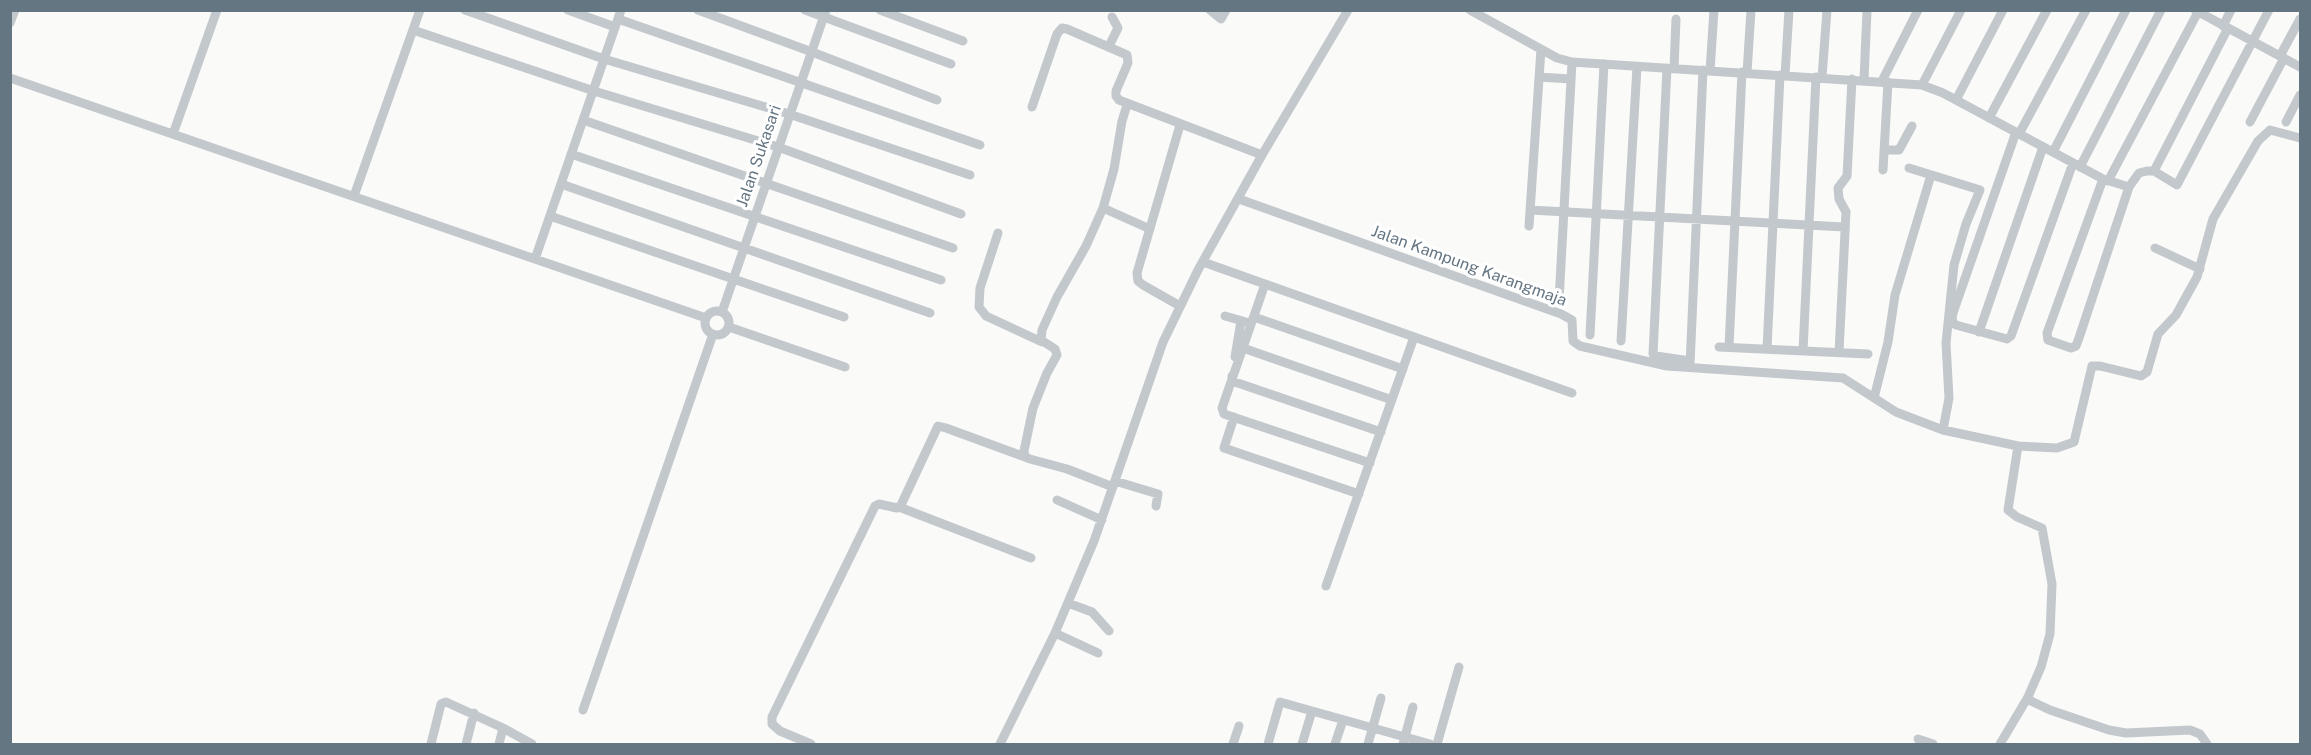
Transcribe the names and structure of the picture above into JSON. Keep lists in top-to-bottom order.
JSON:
{
  "streets": {
    "street": ["Jalan Sukasari", "Jalan Kampung Karangmaja"]
  }
}
